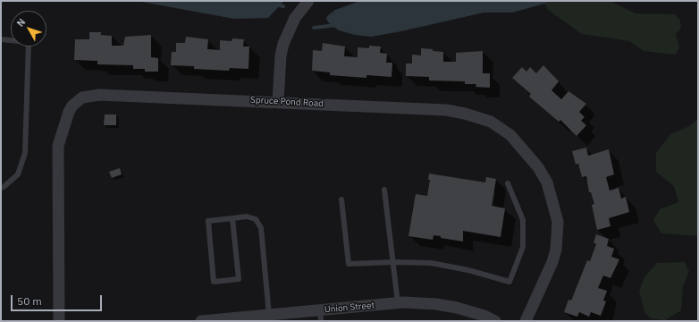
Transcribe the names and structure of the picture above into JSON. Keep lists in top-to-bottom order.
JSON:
{
  "streets": {
    "street": ["Spruce Pond Road", "Union Street"]
  },
  "scale_bar": "50 m",
  "north": "top left"
}
